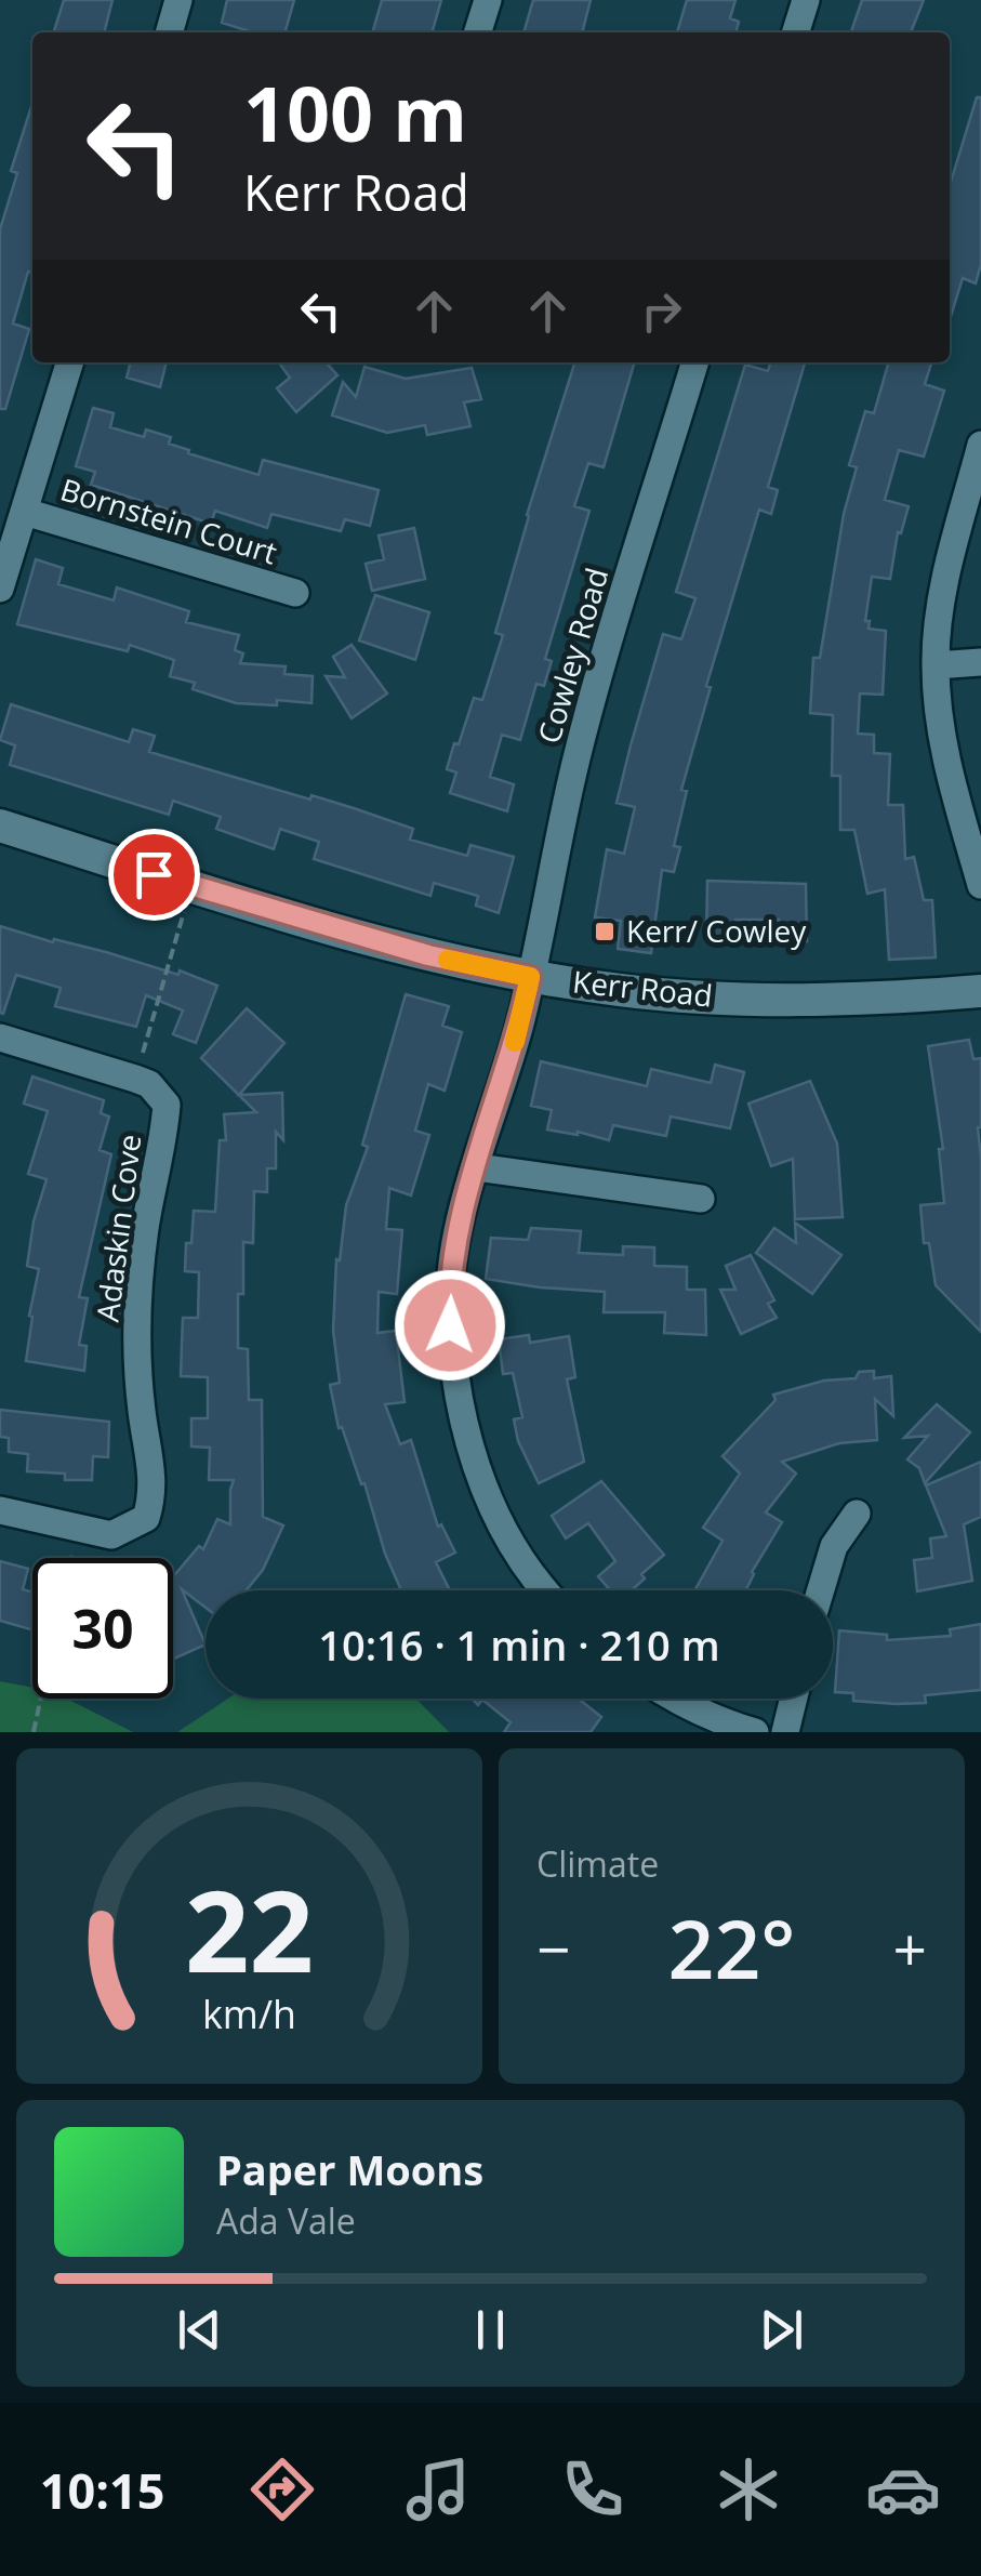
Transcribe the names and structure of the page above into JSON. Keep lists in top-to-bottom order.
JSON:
{
  "streets": {
    "street": [
      "Bornstein Court",
      "Cowley Road",
      "Kerr Road",
      "Adaskin Cove"
    ]
  },
  "crossings": [
    ["Cowley Road", "Kerr Road"]
  ],
  "places": {
    "transit": ["Kerr/ Cowley"]
  },
  "page": {
    "turn": ["100 m", "Kerr Road"],
    "limit": "30",
    "trip": "10:16 · 1 min · 210 m",
    "tile": "Climate",
    "heat": ["−", "22°", "+"],
    "song": ["Paper Moons", "Ada Vale"],
    "tabs": "10:15",
    "gauge": ["22", "km/h"]
  }
}
